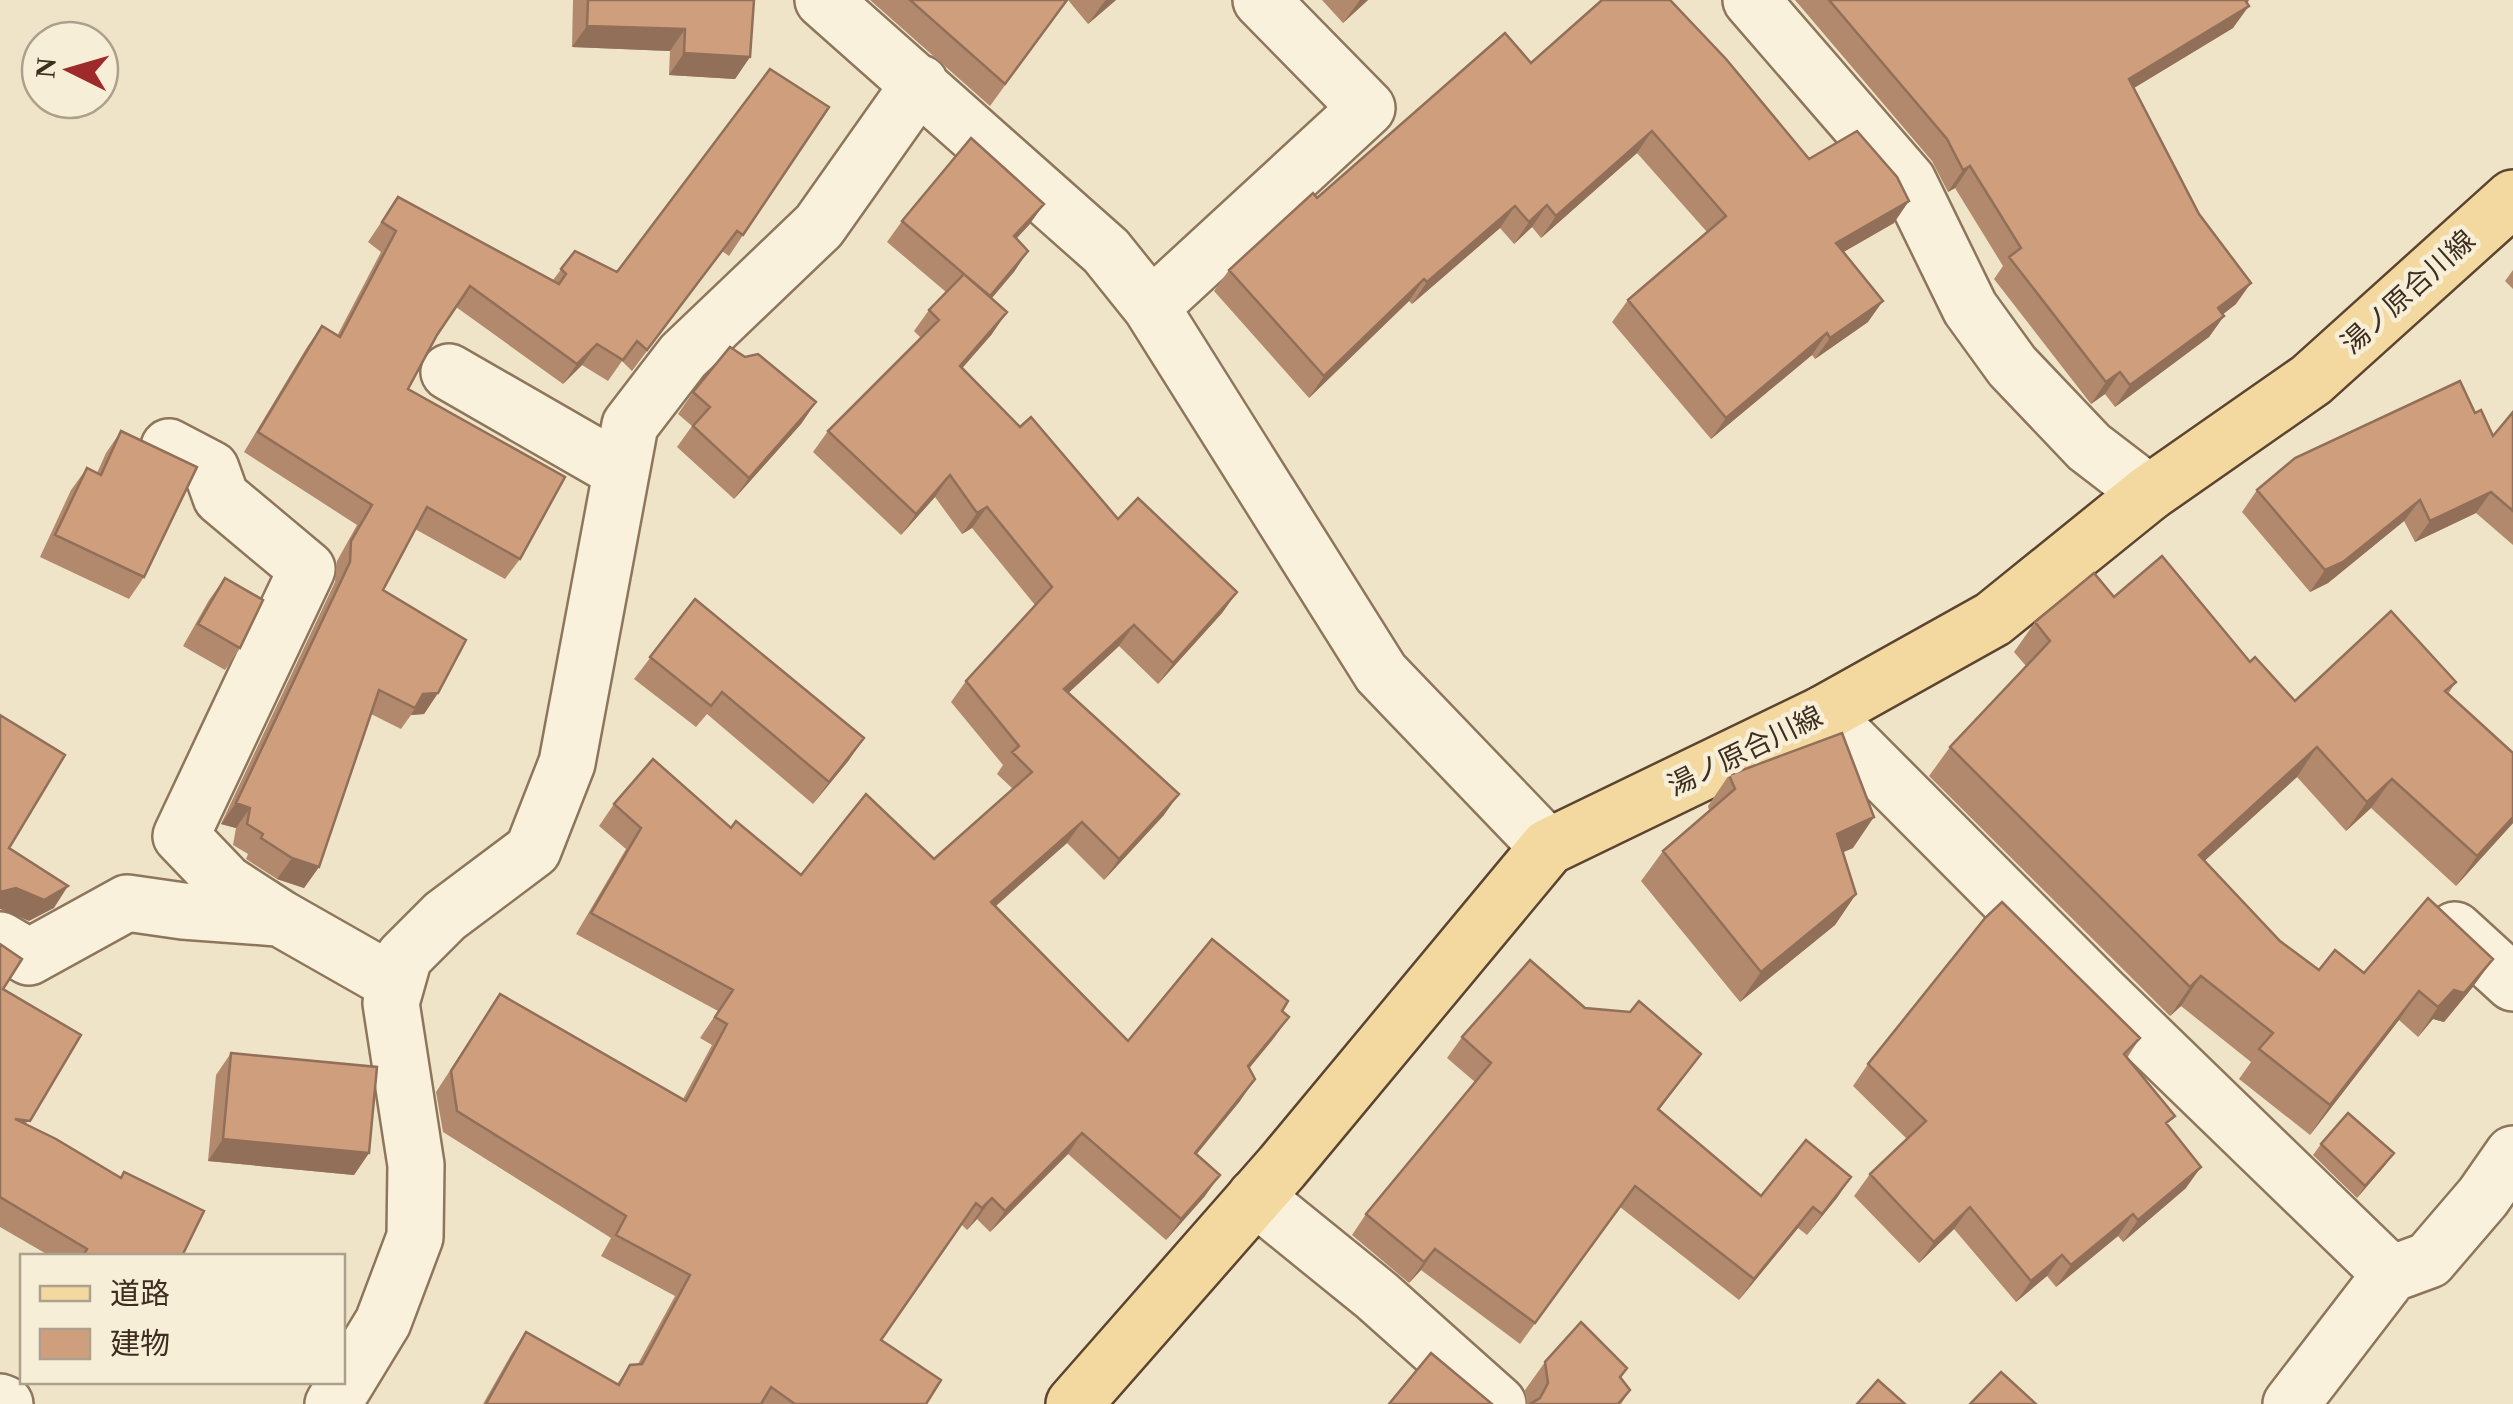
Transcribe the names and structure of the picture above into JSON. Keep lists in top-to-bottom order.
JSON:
{
  "streets": {
    "main road": ["湯ノ原合川線"]
  },
  "legend": ["道路", "建物"],
  "north": "left"
}
